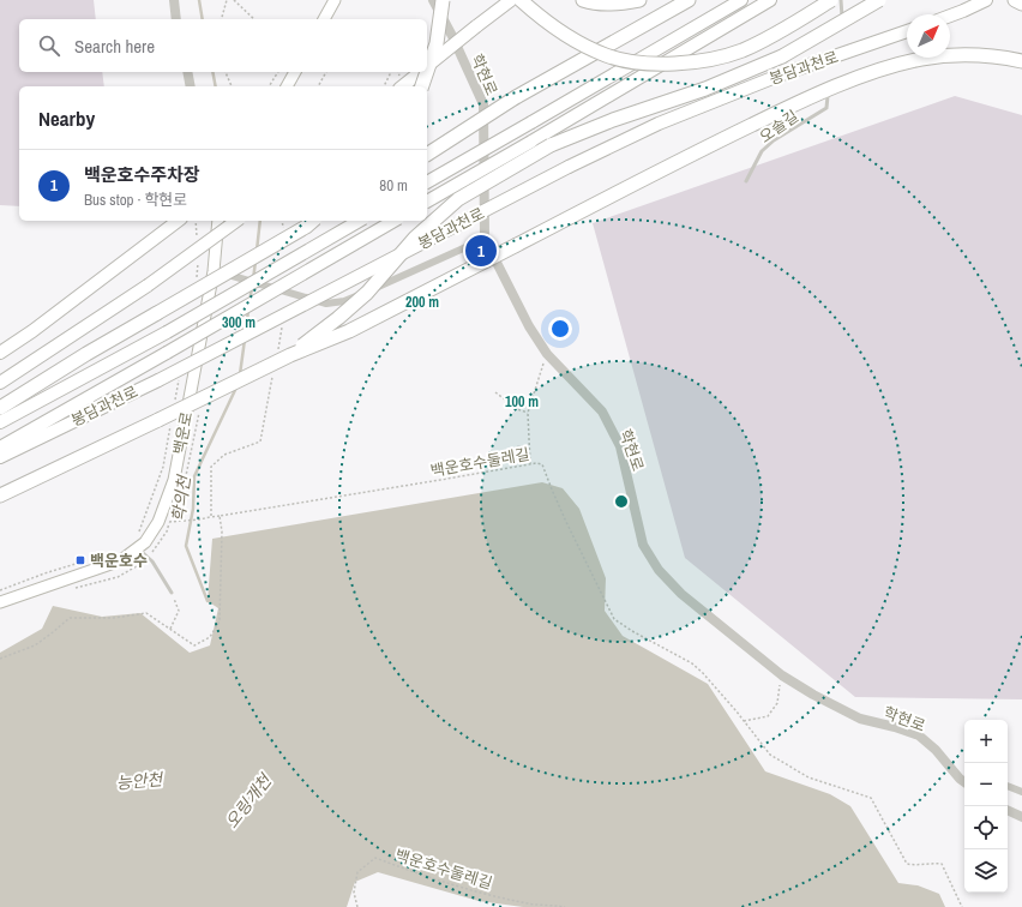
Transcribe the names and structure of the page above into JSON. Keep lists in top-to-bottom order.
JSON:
{
  "streets": {
    "highway": ["봉담과천로"],
    "main road": ["백운로"],
    "street": ["학현로"],
    "lane": ["오솔길"],
    "path": ["백운호수둘레길"]
  },
  "water": ["학의천", "능안천", "오링개천"],
  "places": {
    "transit": ["백운호수"]
  },
  "north": "top right",
  "page": {
    "search": "Search here",
    "heading": "Nearby",
    "list": [
      {
        "mark": "1",
        "name": "백운호수주차장",
        "note": "Bus stop · 학현로",
        "value": "80 m"
      }
    ],
    "pins": "1",
    "map_buttons": ["+", "−"]
  },
  "rings": ["200 m", "300 m", "100 m"]
}
